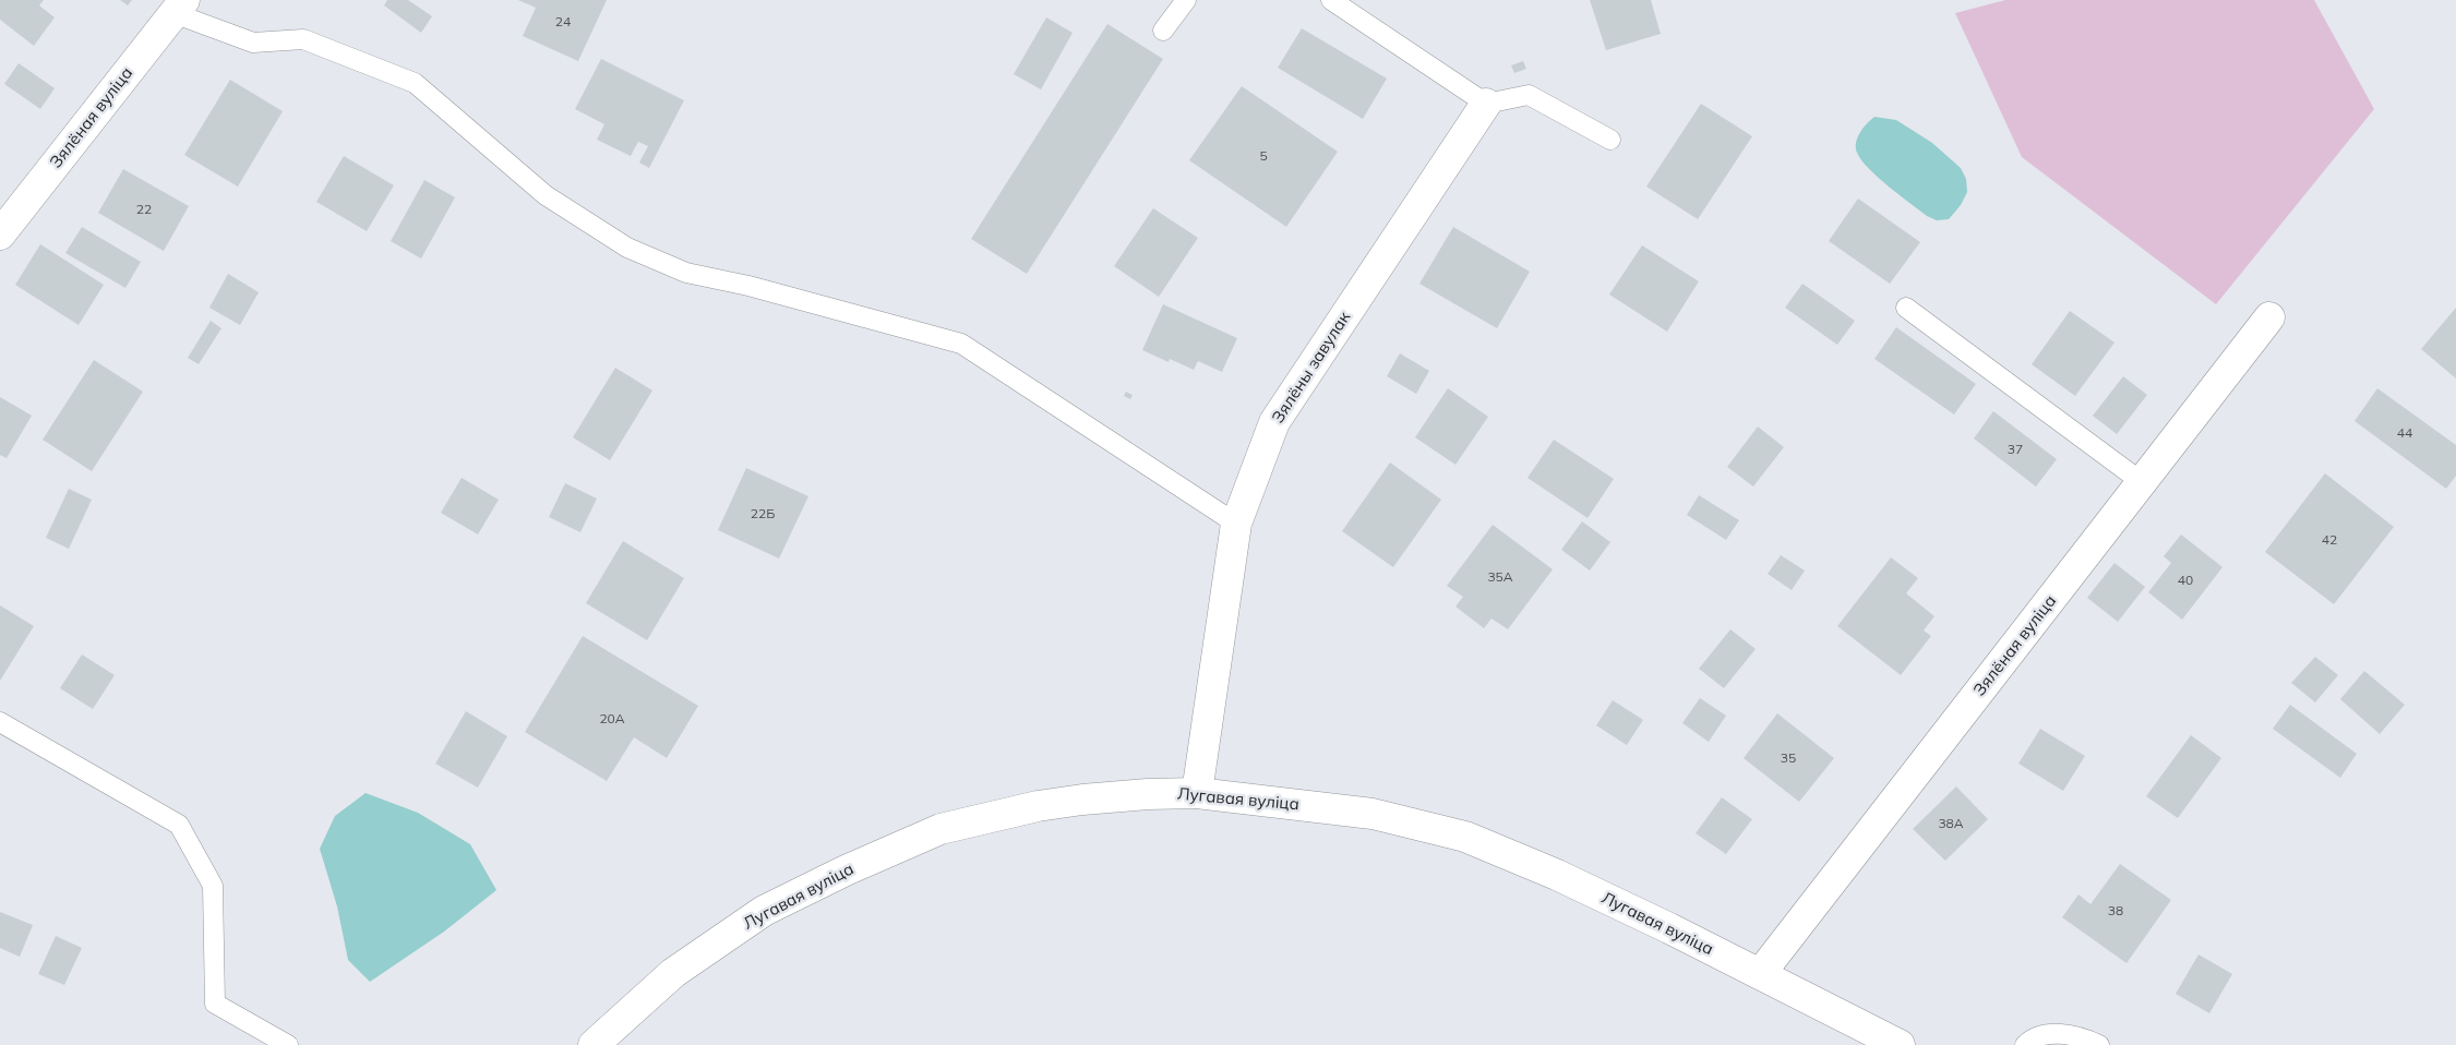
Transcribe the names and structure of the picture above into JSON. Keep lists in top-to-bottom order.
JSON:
{
  "streets": {
    "street": ["Зялёная вуліца", "Зялёны завулак", "Лугавая вуліца"]
  },
  "crossings": [
    ["Зялёная вуліца", "Лугавая вуліца"],
    ["Зялёны завулак", "Лугавая вуліца"]
  ],
  "house_numbers": [
    "24",
    "5",
    "22",
    "44",
    "37",
    "22Б",
    "42",
    "35А",
    "40",
    "20А",
    "35",
    "38А",
    "38"
  ]
}
